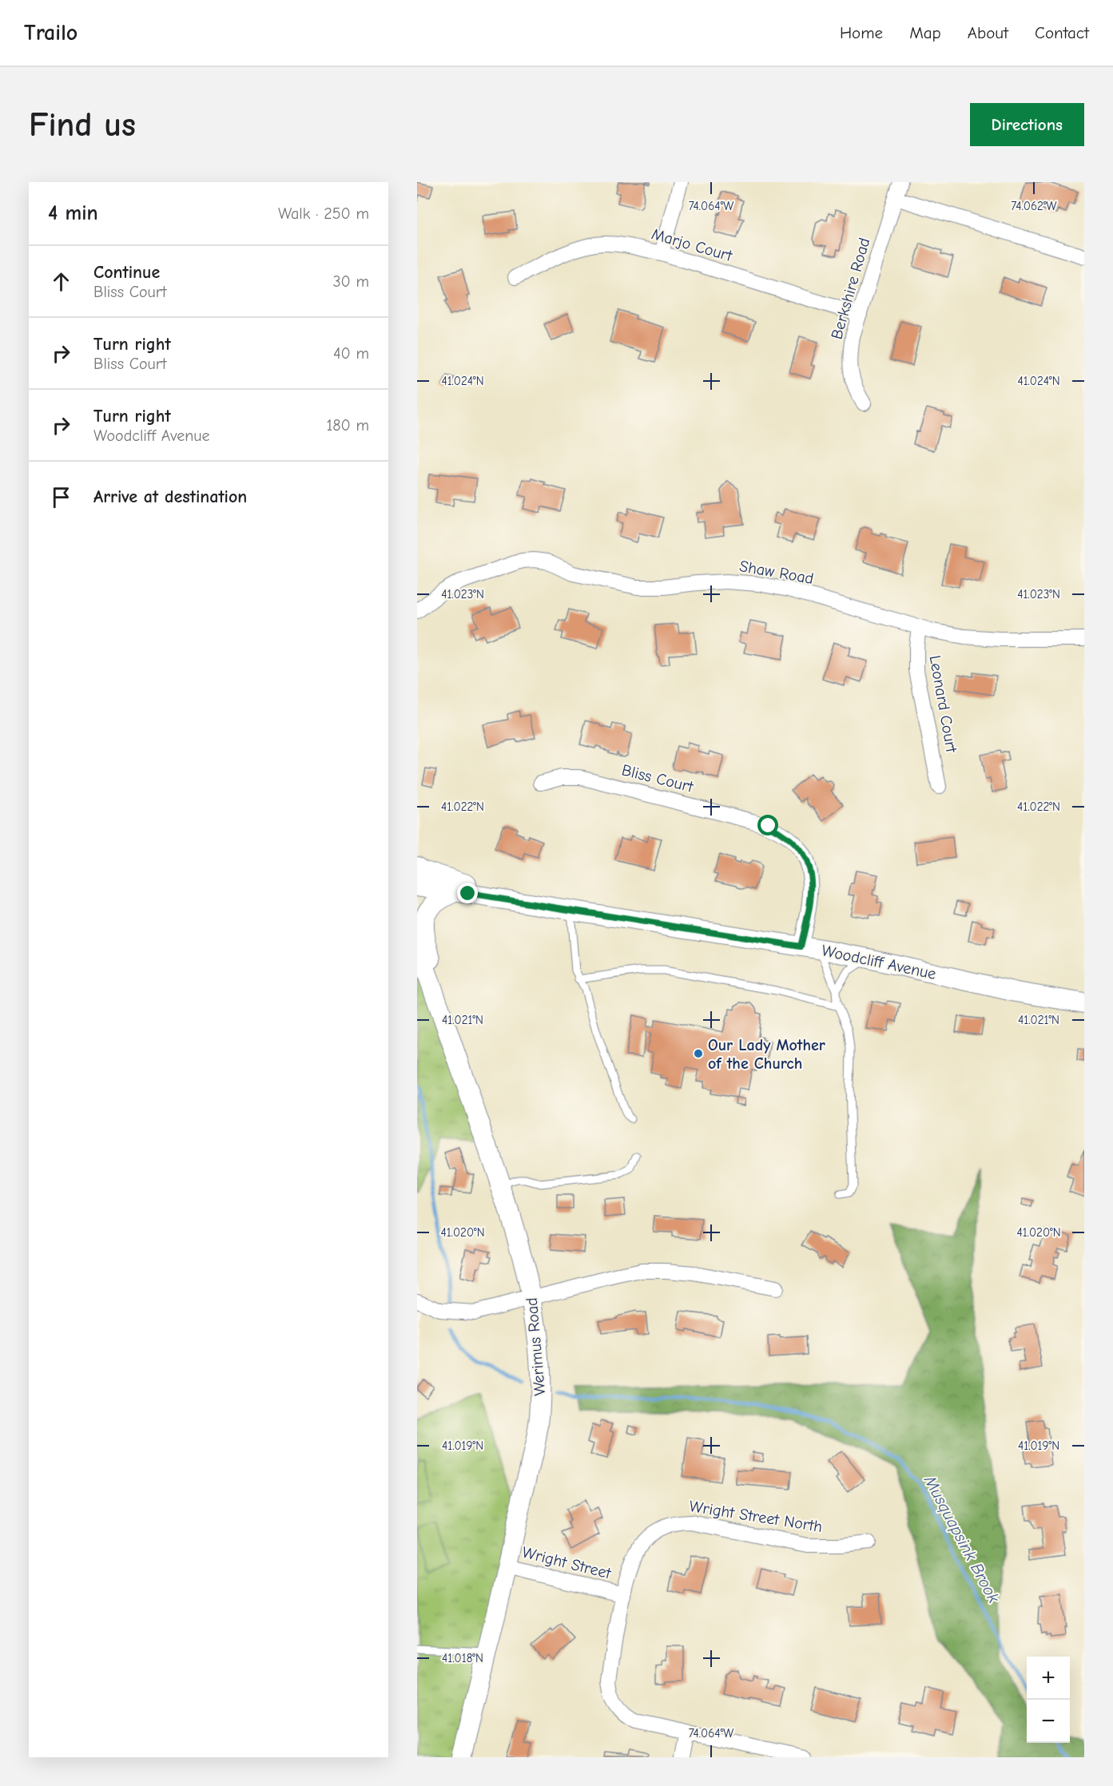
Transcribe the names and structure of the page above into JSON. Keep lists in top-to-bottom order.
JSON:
{
  "streets": {
    "main road": ["Woodcliff Avenue", "Werimus Road"],
    "street": [
      "Marjo Court",
      "Berkshire Road",
      "Shaw Road",
      "Leonard Court",
      "Bliss Court",
      "Wright Street North",
      "Wright Street"
    ]
  },
  "crossings": [
    ["Marjo Court", "Berkshire Road"],
    ["Shaw Road", "Leonard Court"],
    ["Bliss Court", "Woodcliff Avenue"],
    ["Werimus Road", "Wright Street"],
    ["Wright Street North", "Wright Street"]
  ],
  "water": ["Musquapsink Brook"],
  "places": ["Our Lady Mother of the Church"],
  "page": {
    "header": "Trailo",
    "nav": [
      "Home",
      "Map",
      "About",
      "Contact"
    ],
    "buttons": "Directions",
    "title": "Find us",
    "heading": ["4 min", "Walk · 250 m"],
    "list": [
      ["Continue", "Bliss Court", "30 m"],
      ["Turn right", "Bliss Court", "40 m"],
      ["Turn right", "Woodcliff Avenue", "180 m"],
      "Arrive at destination"
    ],
    "map_buttons": ["+", "−"]
  },
  "coordinates": [
    "74.064°W",
    "74.062°W",
    "41.024°N",
    "41.023°N",
    "41.022°N",
    "41.021°N",
    "41.020°N",
    "41.019°N",
    "41.018°N"
  ]
}
